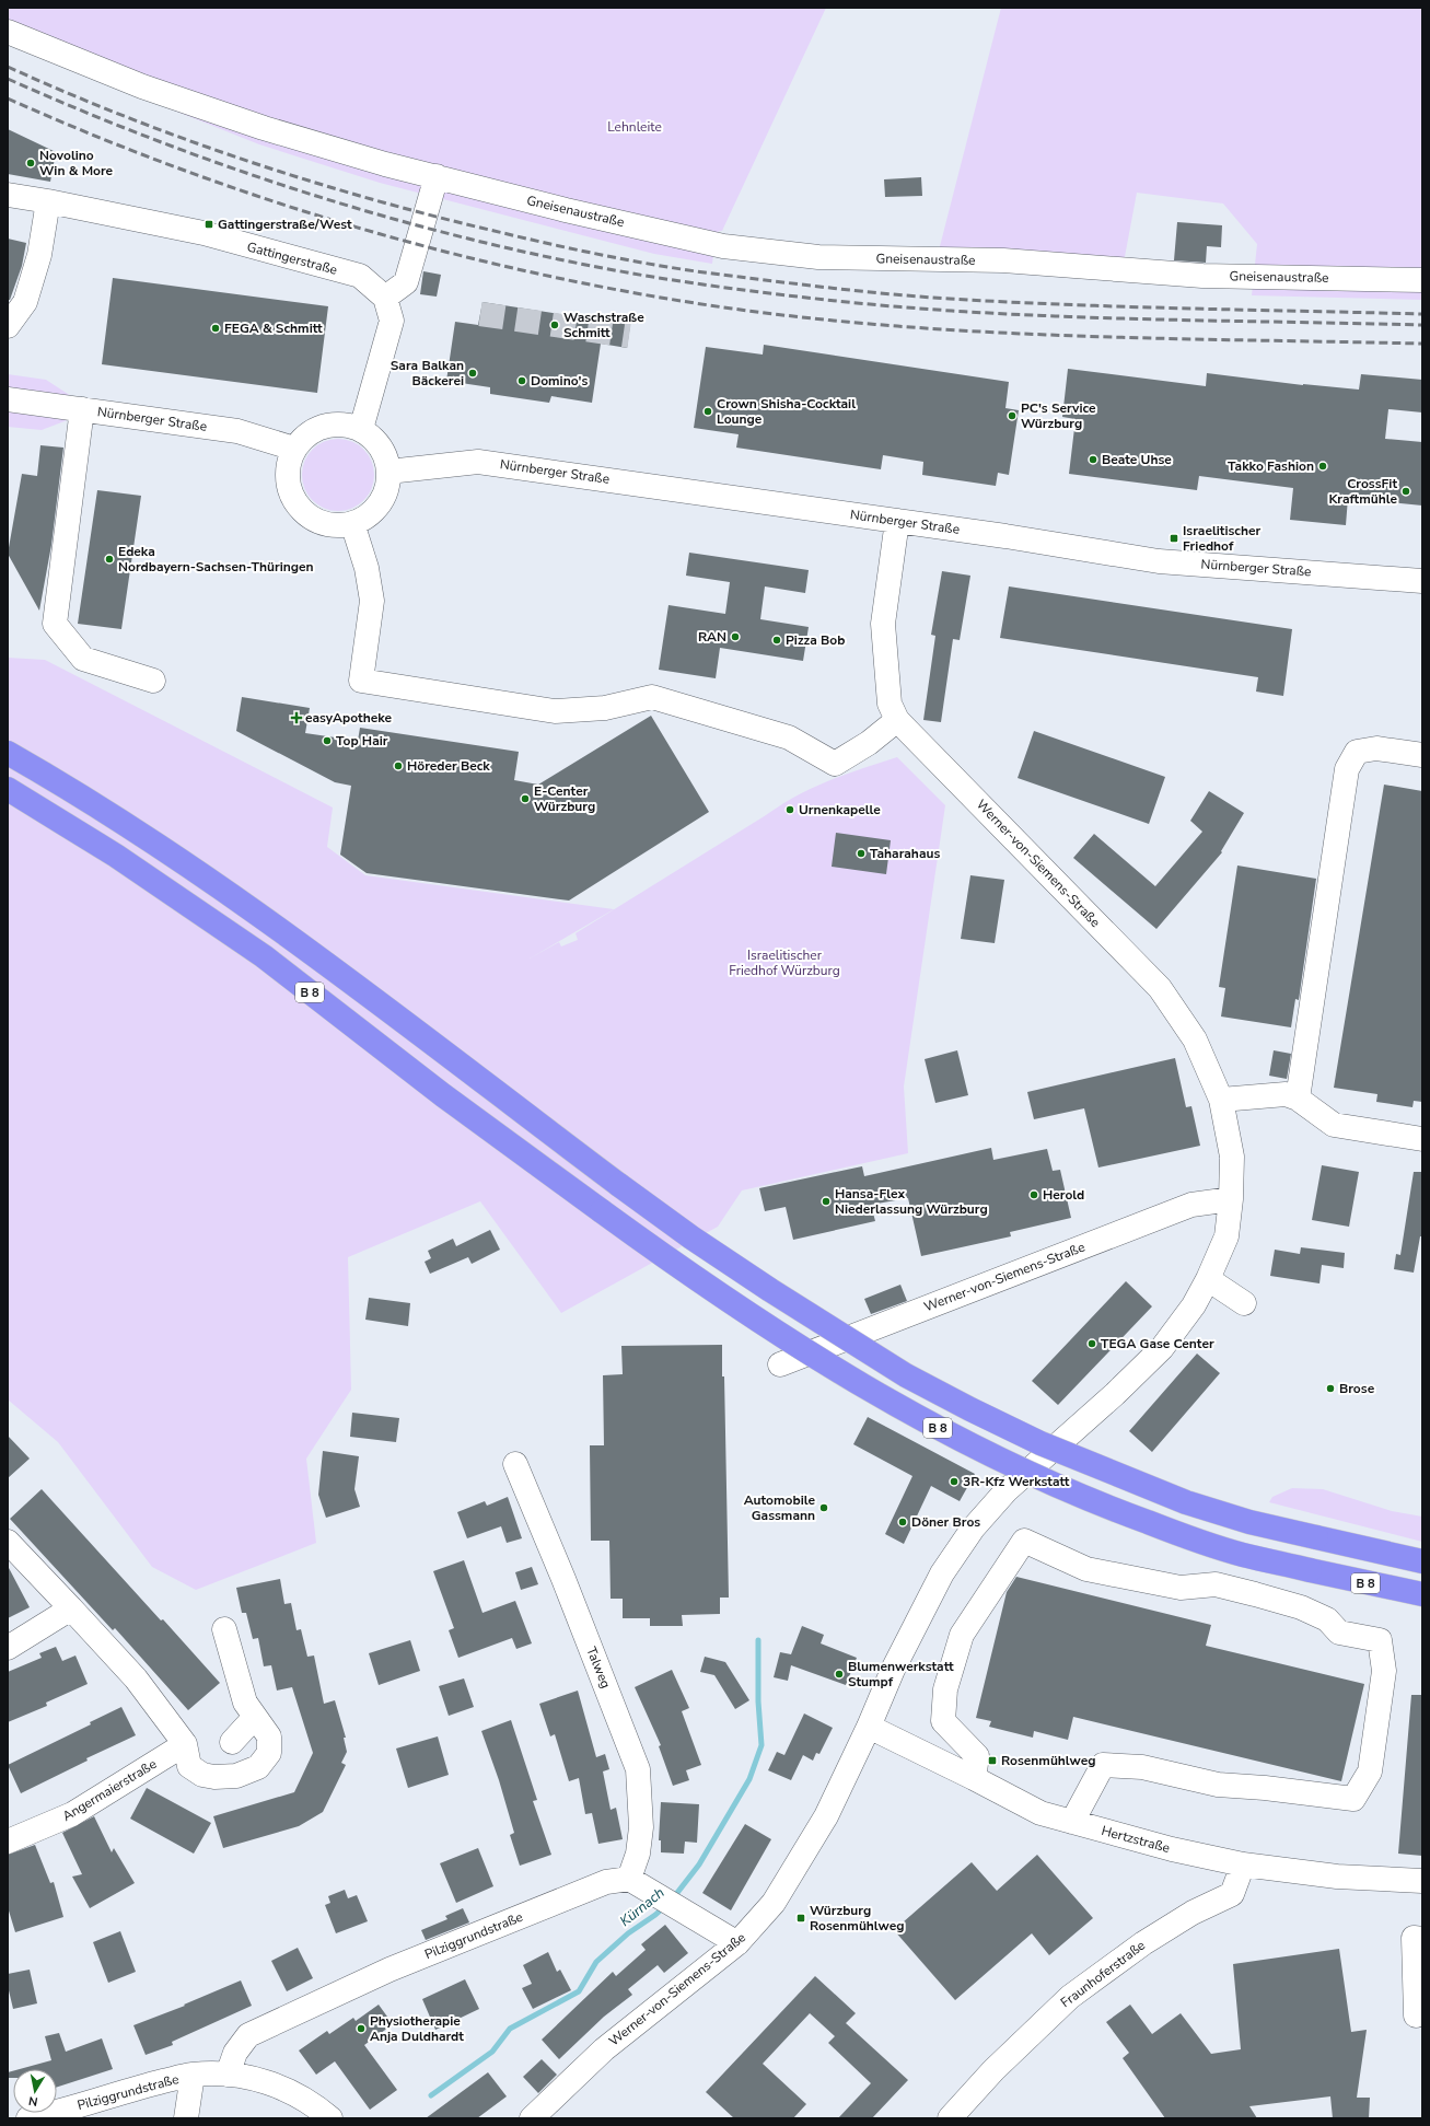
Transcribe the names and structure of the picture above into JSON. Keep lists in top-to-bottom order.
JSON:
{
  "streets": {
    "highway": ["B 8"],
    "street": [
      "Gneisenaustraße",
      "Gattingerstraße",
      "Nürnberger Straße",
      "Werner-von-Siemens-Straße",
      "Talweg",
      "Angermaierstraße",
      "Hertzstraße",
      "Pilziggrundstraße",
      "Fraunhoferstraße"
    ]
  },
  "crossings": [
    ["Nürnberger Straße", "Werner-von-Siemens-Straße"],
    ["Werner-von-Siemens-Straße", "Hertzstraße"],
    ["Talweg", "Pilziggrundstraße"],
    ["Hertzstraße", "Fraunhoferstraße"]
  ],
  "water": ["Kürnach"],
  "parks": ["Lehnleite", "Israelitischer Friedhof Würzburg"],
  "places": {
    "other": [
      "Novolino Win & More",
      "Waschstraße Schmitt",
      "FEGA & Schmitt",
      "Sara Balkan Bäckerei",
      "Domino's",
      "Crown Shisha-Cocktail Lounge",
      "PC's Service Würzburg",
      "Beate Uhse",
      "Takko Fashion",
      "CrossFit Kraftmühle",
      "Edeka Nordbayern-Sachsen-Thüringen",
      "RAN",
      "Pizza Bob",
      "Top Hair",
      "Höreder Beck",
      "E-Center Würzburg",
      "Urnenkapelle",
      "Taharahaus",
      "Herold",
      "Hansa-Flex Niederlassung Würzburg",
      "TEGA Gase Center",
      "Brose",
      "3R-Kfz Werkstatt",
      "Automobile Gassmann",
      "Döner Bros",
      "Blumenwerkstatt Stumpf",
      "Physiotherapie Anja Duldhardt"
    ],
    "transit": [
      "Gattingerstraße/West",
      "Israelitischer Friedhof",
      "Rosenmühlweg",
      "Würzburg Rosenmühlweg"
    ],
    "health": ["easyApotheke"]
  },
  "north": "bottom"
}
